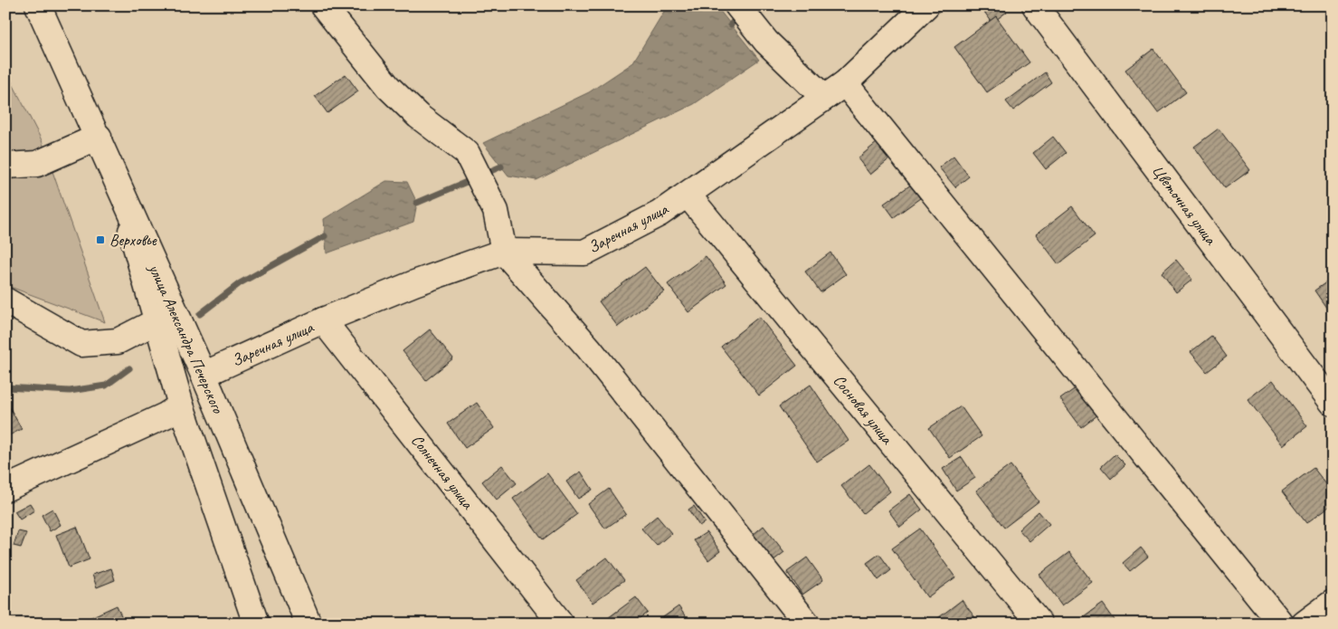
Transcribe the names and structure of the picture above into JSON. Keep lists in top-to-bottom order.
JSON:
{
  "streets": {
    "street": [
      "Цветочная улица",
      "Заречная улица",
      "улица Александра Печерского",
      "Сосновая улица",
      "Солнечная улица"
    ]
  },
  "crossings": [
    ["Заречная улица", "улица Александра Печерского"],
    ["Заречная улица", "Сосновая улица"],
    ["Заречная улица", "Солнечная улица"]
  ],
  "places": {
    "transit": ["Верховье"]
  }
}
